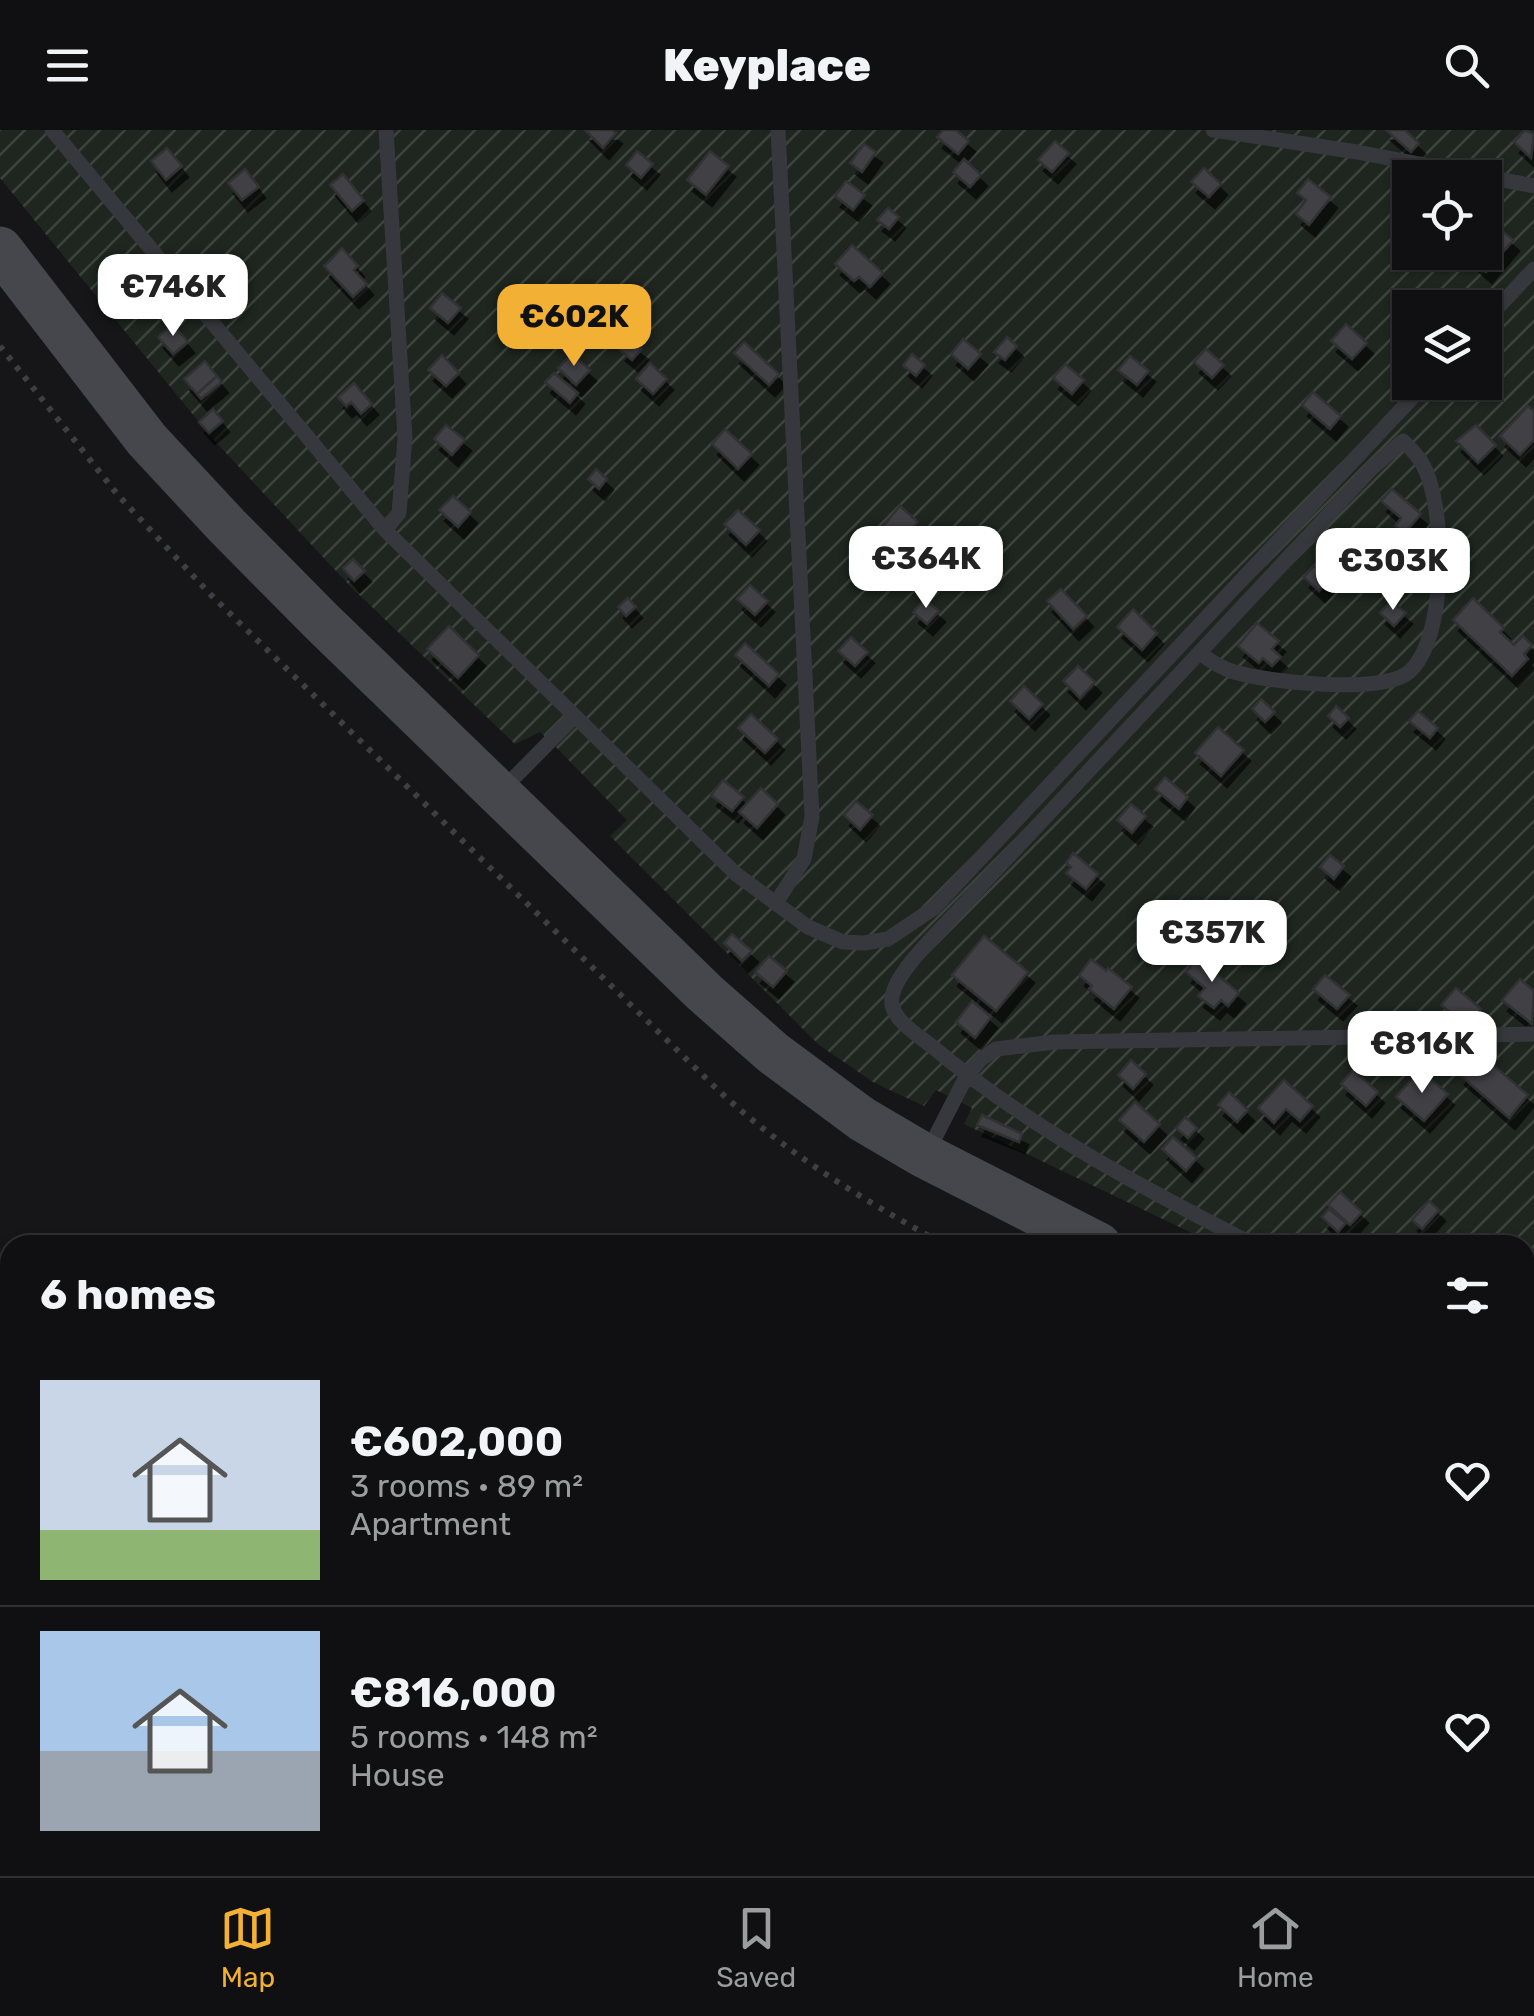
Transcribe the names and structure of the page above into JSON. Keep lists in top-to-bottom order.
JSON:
{
  "page": {
    "header": "Keyplace",
    "price": [
      "€746K",
      "€602K",
      "€364K",
      "€303K",
      "€357K",
      "€816K"
    ],
    "heading": "6 homes",
    "list": [
      {
        "name": "€602,000",
        "note": "3 rooms · 89 m² · Apartment"
      },
      {
        "name": "€816,000",
        "note": "5 rooms · 148 m² · House"
      }
    ],
    "tabs": ["Map", "Saved", "Home"]
  }
}
